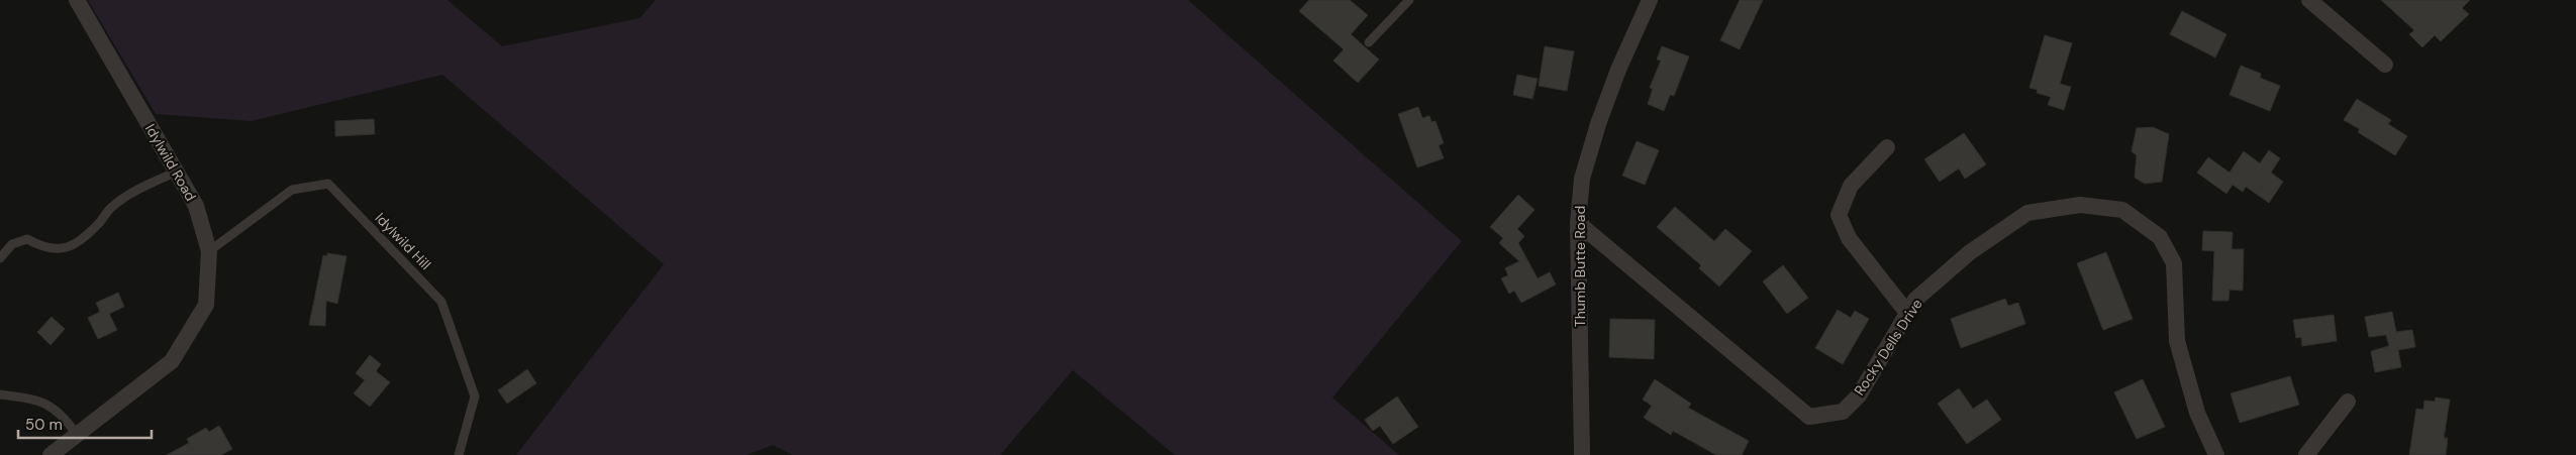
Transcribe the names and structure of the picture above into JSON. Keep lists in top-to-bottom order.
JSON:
{
  "streets": {
    "street": ["Idylwild Road", "Thumb Butte Road", "Rocky Dells Drive"],
    "lane": ["Idylwild Hill"]
  },
  "crossings": [
    ["Idylwild Road", "Idylwild Hill"],
    ["Thumb Butte Road", "Rocky Dells Drive"]
  ],
  "scale_bar": "50 m"
}
